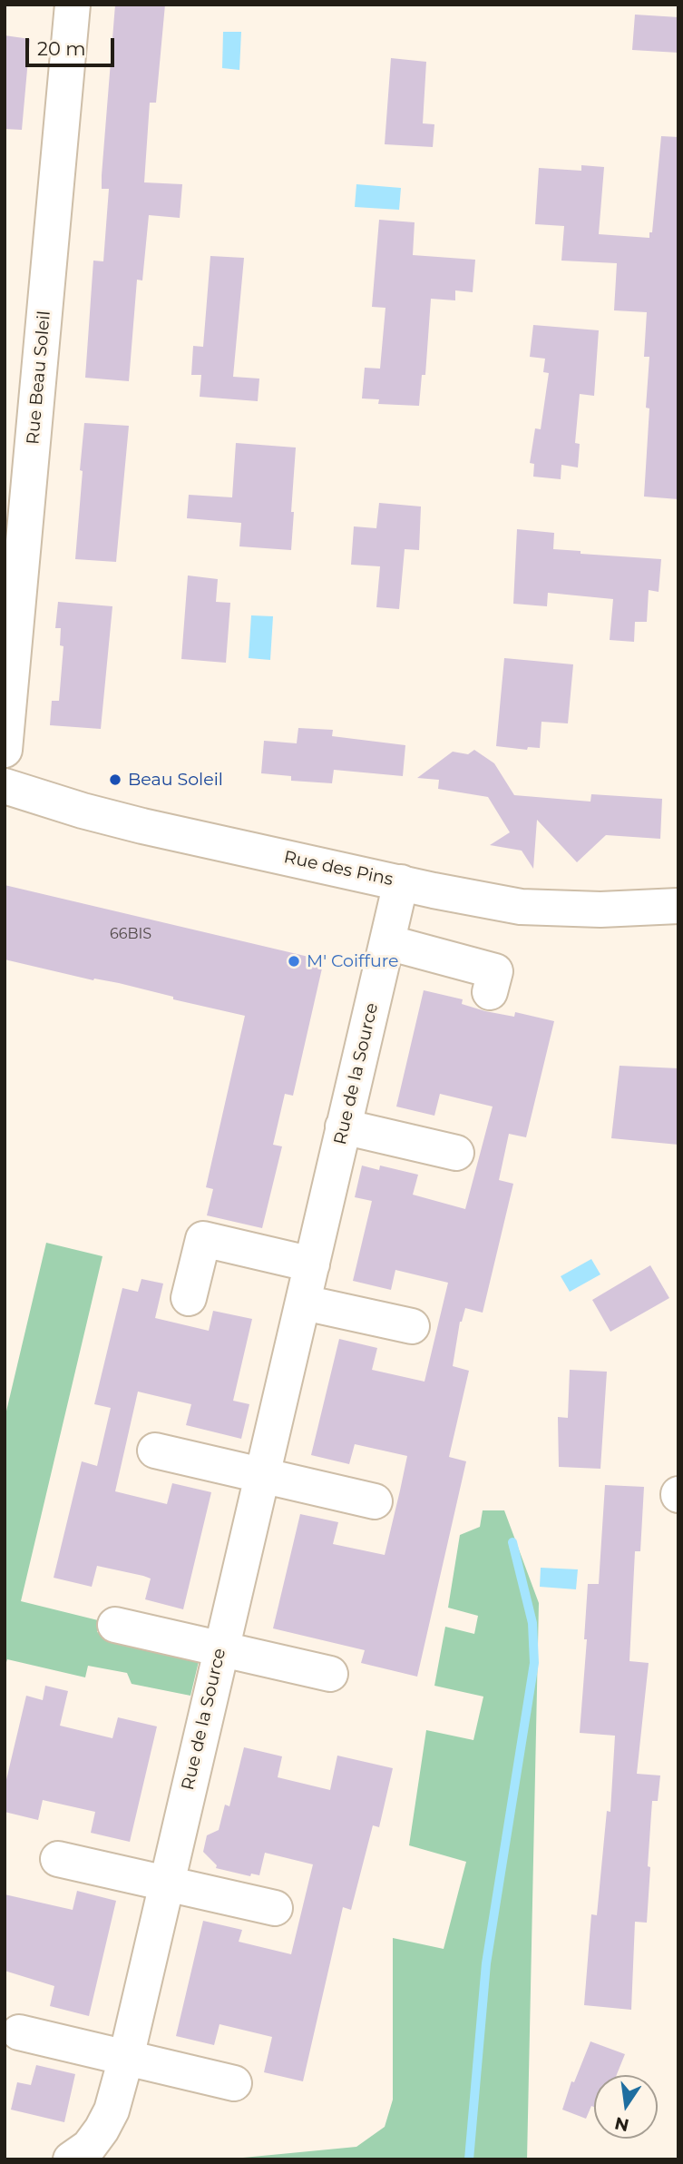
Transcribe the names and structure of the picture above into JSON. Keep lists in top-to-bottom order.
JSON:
{
  "streets": {
    "street": ["Rue Beau Soleil", "Rue des Pins", "Rue de la Source"]
  },
  "crossings": [
    ["Rue des Pins", "Rue de la Source"]
  ],
  "places": ["Beau Soleil", "M' Coiffure"],
  "house_numbers": ["66BIS"],
  "scale_bar": "20 m",
  "north": "bottom"
}
